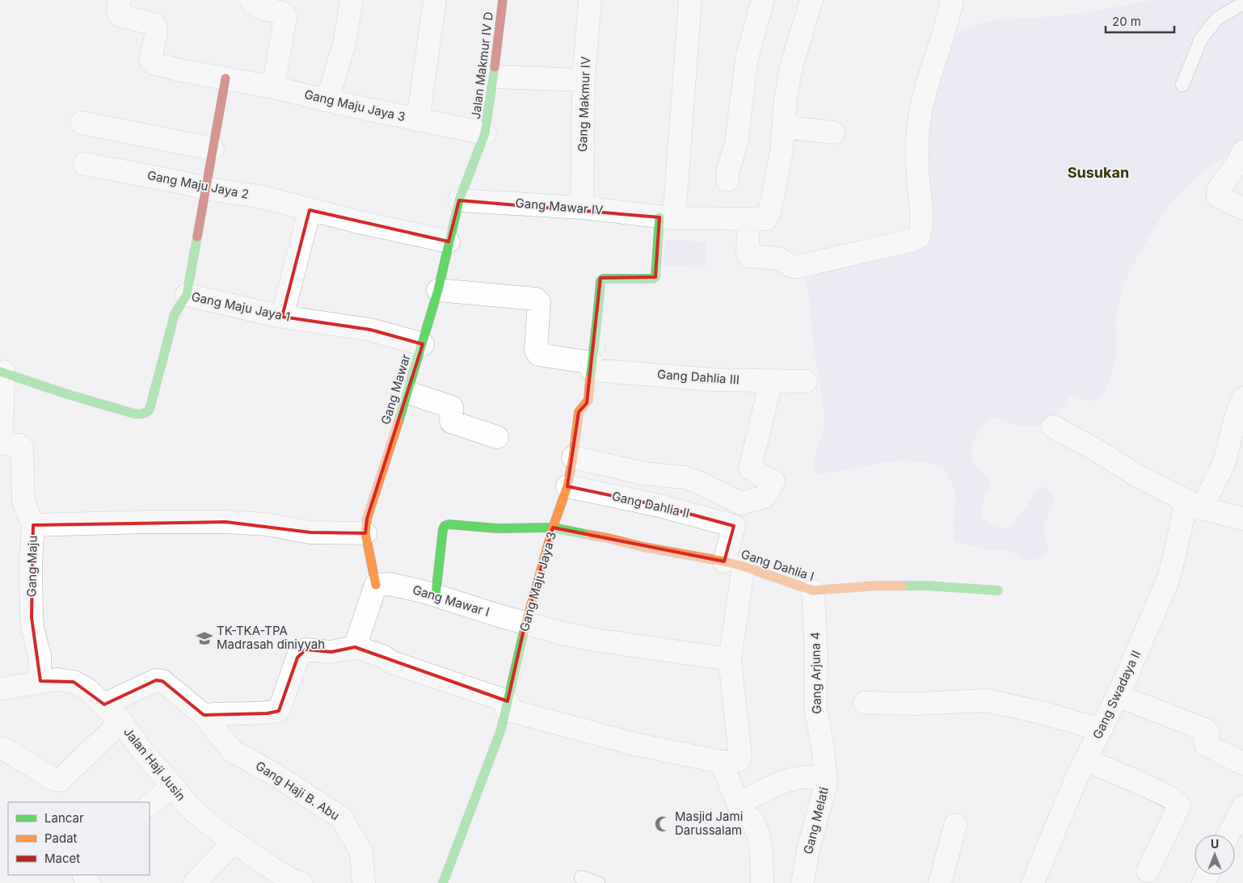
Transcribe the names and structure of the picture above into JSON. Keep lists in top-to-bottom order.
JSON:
{
  "streets": {
    "street": [
      "Jalan Makmur IV D",
      "Gang Makmur IV",
      "Gang Maju Jaya 3",
      "Gang Maju Jaya 2",
      "Gang Mawar IV",
      "Gang Maju Jaya 1",
      "Gang Dahlia III",
      "Gang Mawar",
      "Gang Dahlia II",
      "Gang Dahlia I",
      "Gang Maju",
      "Gang Mawar I",
      "Gang Arjuna 4",
      "Gang Swadaya II",
      "Jalan Haji Jusin",
      "Gang Haji B. Abu",
      "Gang Melati"
    ]
  },
  "crossings": [
    ["Jalan Makmur IV D", "Gang Maju Jaya 3"],
    ["Gang Makmur IV", "Gang Mawar IV"],
    ["Gang Maju Jaya 3", "Gang Mawar IV"],
    ["Gang Maju Jaya 3", "Gang Dahlia III"],
    ["Gang Maju Jaya 3", "Gang Dahlia II"],
    ["Gang Maju Jaya 3", "Gang Dahlia I"],
    ["Gang Maju Jaya 3", "Gang Mawar I"],
    ["Gang Maju Jaya 2", "Gang Mawar"],
    ["Gang Mawar IV", "Gang Mawar"],
    ["Gang Maju Jaya 1", "Gang Mawar"],
    ["Gang Maju Jaya 1", "Gang Maju"],
    ["Gang Dahlia III", "Gang Mawar"],
    ["Gang Mawar", "Gang Mawar I"],
    ["Gang Dahlia II", "Gang Dahlia I"],
    ["Gang Dahlia I", "Gang Mawar I"],
    ["Gang Dahlia I", "Gang Arjuna 4"],
    ["Gang Maju", "Jalan Haji Jusin"],
    ["Gang Arjuna 4", "Gang Melati"],
    ["Jalan Haji Jusin", "Gang Haji B. Abu"]
  ],
  "districts": ["Susukan"],
  "places": {
    "school or university": ["TK-TKA-TPA Madrasah diniyyah"],
    "mosque": ["Masjid Jami Darussalam"]
  },
  "legend": ["Lancar", "Padat", "Macet"],
  "scale_bar": "20 m",
  "north": "top"
}
